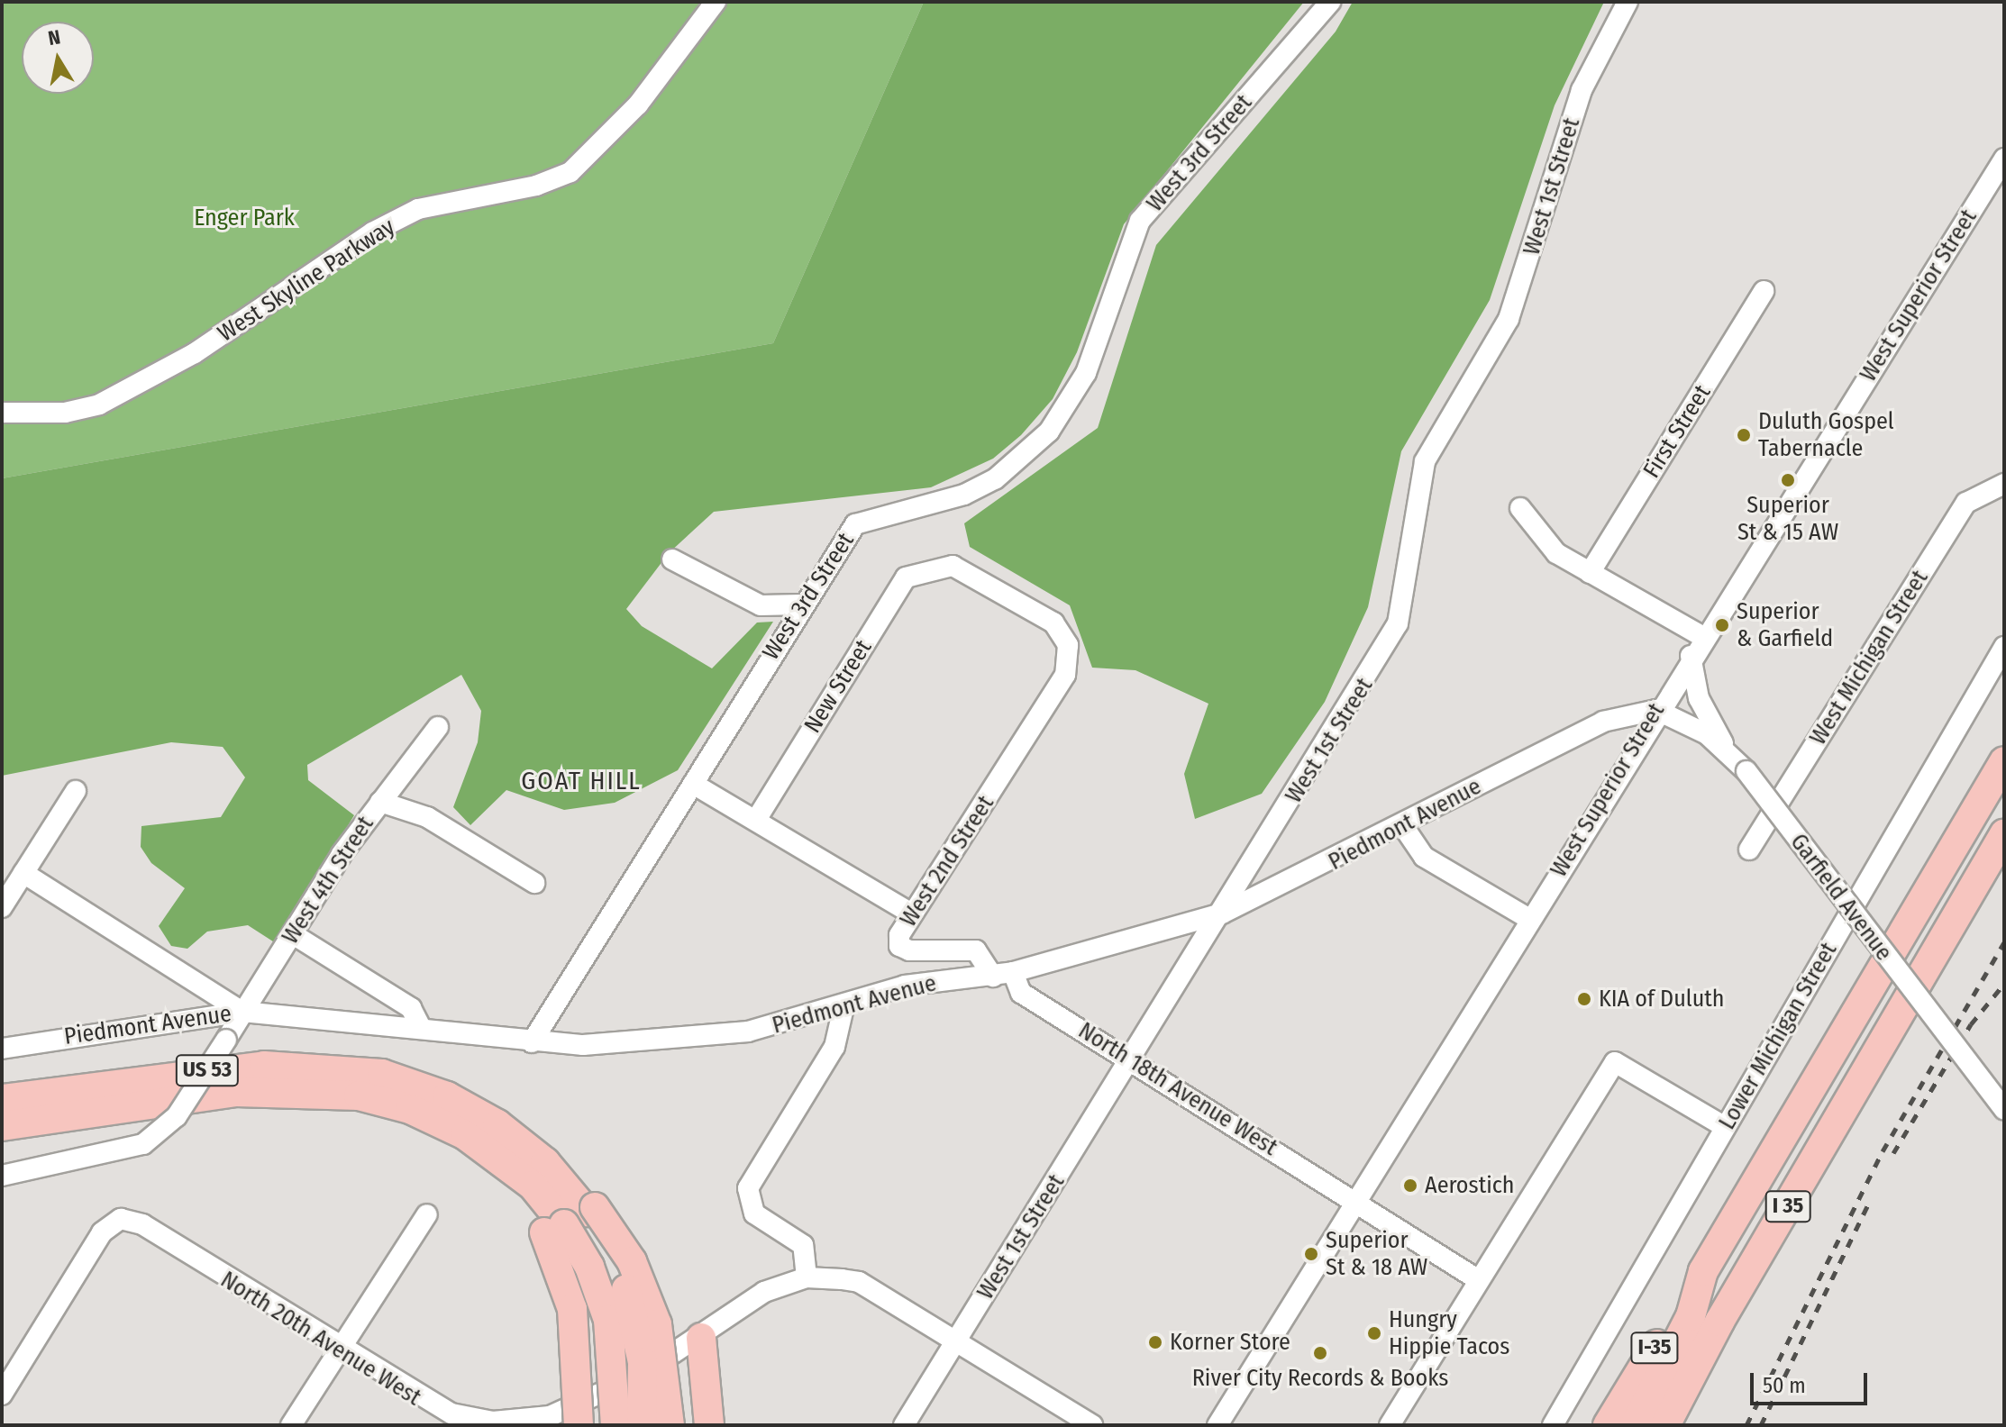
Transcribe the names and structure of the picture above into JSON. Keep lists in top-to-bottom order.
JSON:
{
  "streets": {
    "highway": ["US 53", "I 35", "I-35"],
    "street": [
      "West 3rd Street",
      "West 1st Street",
      "West Skyline Parkway",
      "West Superior Street",
      "First Street",
      "West Michigan Street",
      "New Street",
      "Piedmont Avenue",
      "West 2nd Street",
      "West 4th Street",
      "Garfield Avenue",
      "Lower Michigan Street",
      "North 18th Avenue West",
      "North 20th Avenue West"
    ]
  },
  "crossings": [
    ["West 3rd Street", "Piedmont Avenue"],
    ["West 1st Street", "Piedmont Avenue"],
    ["West 1st Street", "North 18th Avenue West"],
    ["West 1st Street", "North 20th Avenue West"],
    ["West Superior Street", "Piedmont Avenue"],
    ["West Superior Street", "Garfield Avenue"],
    ["West Superior Street", "North 18th Avenue West"],
    ["New Street", "West 2nd Street"],
    ["Piedmont Avenue", "West 2nd Street"],
    ["Piedmont Avenue", "West 4th Street"],
    ["Piedmont Avenue", "Garfield Avenue"],
    ["Piedmont Avenue", "North 18th Avenue West"],
    ["West 2nd Street", "North 18th Avenue West"],
    ["I 35", "I-35"]
  ],
  "districts": ["GOAT HILL"],
  "parks": ["Enger Park"],
  "places": [
    "Duluth Gospel Tabernacle",
    "Superior St & 15 AW",
    "Superior & Garfield",
    "KIA of Duluth",
    "Aerostich",
    "Superior St & 18 AW",
    "Hungry Hippie Tacos",
    "Korner Store",
    "River City Records & Books"
  ],
  "scale_bar": "50 m",
  "north": "top"
}
